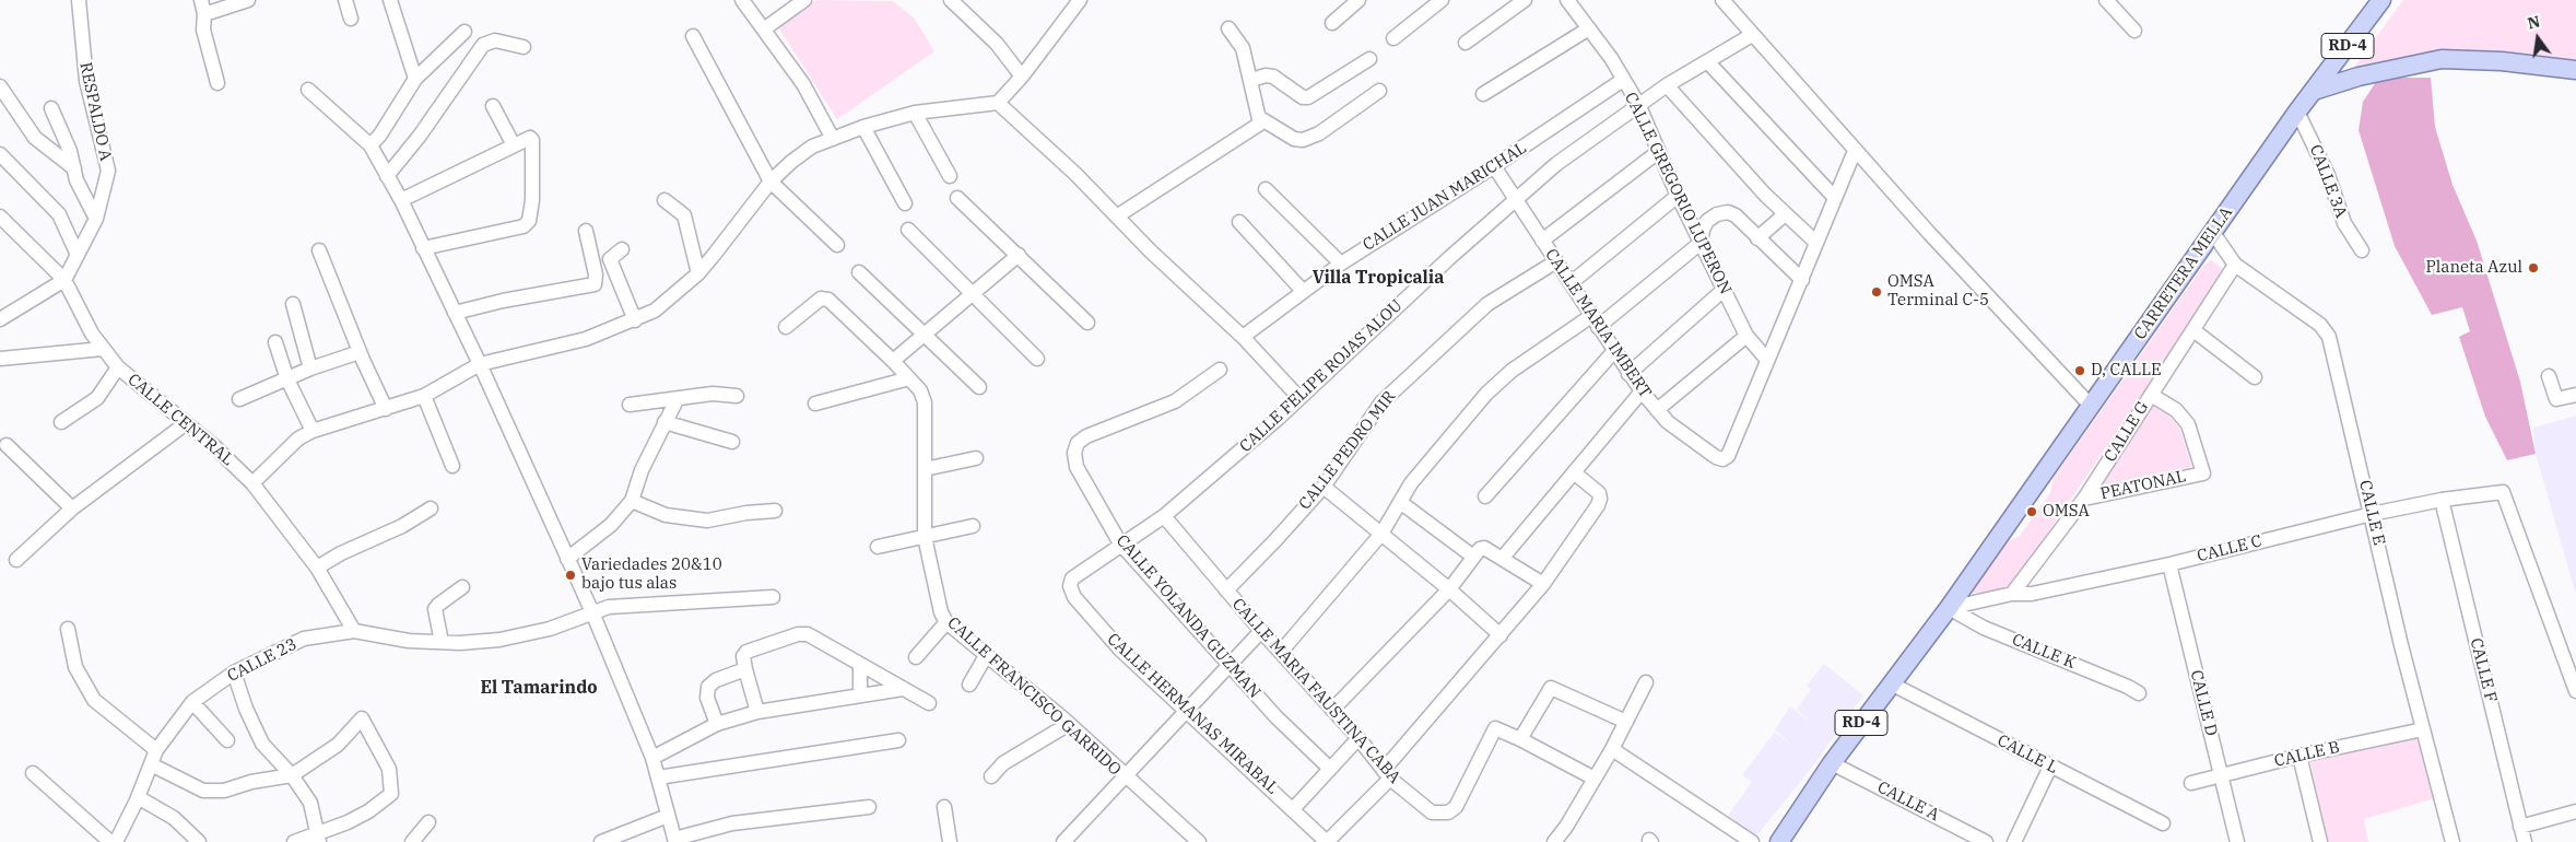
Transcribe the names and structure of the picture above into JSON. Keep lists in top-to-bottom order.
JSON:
{
  "streets": {
    "main road": ["RD-4", "CARRETERA MELLA"],
    "street": [
      "RESPALDO A",
      "CALLE 3A",
      "CALLE GREGORIO LUPERON",
      "CALLE JUAN MARICHAL",
      "CALLE MARIA IMBERT",
      "CALLE FELIPE ROJAS ALOU",
      "CALLE CENTRAL",
      "CALLE G",
      "CALLE PEDRO MIR",
      "PEATONAL",
      "CALLE E",
      "CALLE C",
      "CALLE YOLANDA GUZMAN",
      "CALLE K",
      "CALLE 23",
      "CALLE F",
      "CALLE MARIA FAUSTINA CABA",
      "CALLE FRANCISCO GARRIDO",
      "CALLE D",
      "CALLE HERMANAS MIRABAL",
      "CALLE L",
      "CALLE B",
      "CALLE A"
    ]
  },
  "crossings": [
    ["RESPALDO A", "CALLE CENTRAL"],
    ["CALLE 3A", "CARRETERA MELLA"],
    ["CALLE GREGORIO LUPERON", "CALLE JUAN MARICHAL"],
    ["CALLE GREGORIO LUPERON", "CALLE MARIA IMBERT"],
    ["CALLE GREGORIO LUPERON", "CALLE FELIPE ROJAS ALOU"],
    ["CALLE JUAN MARICHAL", "CALLE MARIA IMBERT"],
    ["CARRETERA MELLA", "CALLE E"],
    ["CARRETERA MELLA", "CALLE C"],
    ["CARRETERA MELLA", "CALLE K"],
    ["CARRETERA MELLA", "CALLE L"],
    ["CARRETERA MELLA", "CALLE A"],
    ["CALLE MARIA IMBERT", "CALLE FELIPE ROJAS ALOU"],
    ["CALLE MARIA IMBERT", "CALLE PEDRO MIR"],
    ["CALLE FELIPE ROJAS ALOU", "CALLE YOLANDA GUZMAN"],
    ["CALLE FELIPE ROJAS ALOU", "CALLE MARIA FAUSTINA CABA"],
    ["CALLE FELIPE ROJAS ALOU", "CALLE HERMANAS MIRABAL"],
    ["CALLE CENTRAL", "CALLE 23"],
    ["CALLE G", "PEATONAL"],
    ["CALLE G", "CALLE E"],
    ["CALLE G", "CALLE C"],
    ["CALLE PEDRO MIR", "CALLE MARIA FAUSTINA CABA"],
    ["CALLE E", "CALLE C"],
    ["CALLE E", "CALLE B"],
    ["CALLE C", "CALLE K"],
    ["CALLE C", "CALLE F"],
    ["CALLE C", "CALLE D"],
    ["CALLE D", "CALLE B"]
  ],
  "districts": ["Villa Tropicalia", "El Tamarindo"],
  "places": [
    "Planeta Azul",
    "OMSA Terminal C-5",
    "D, CALLE",
    "OMSA",
    "Variedades 20&10 bajo tus alas"
  ],
  "north": "top"
}
